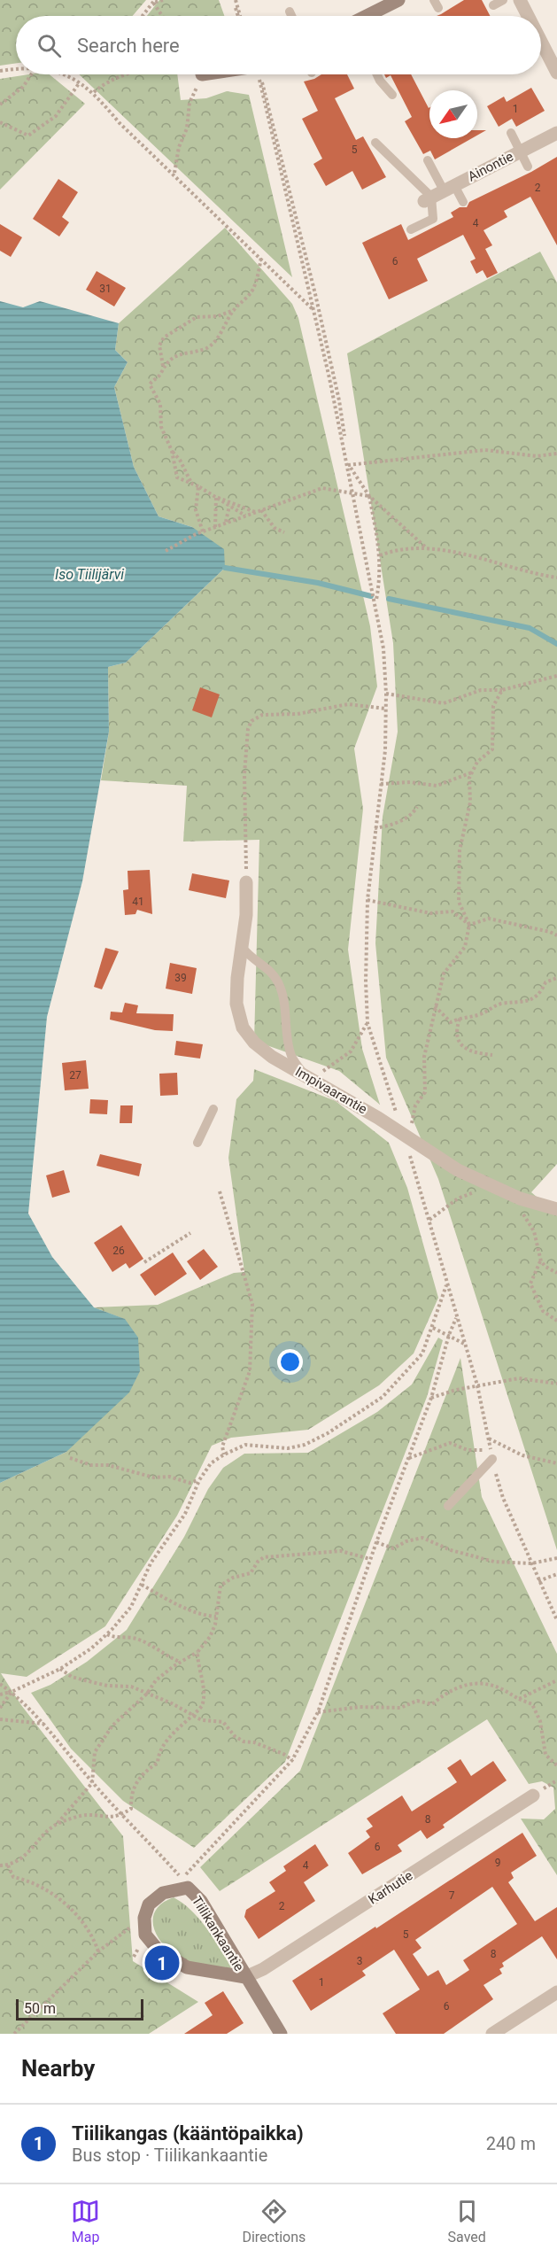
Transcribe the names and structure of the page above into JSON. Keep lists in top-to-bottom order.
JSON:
{
  "streets": {
    "street": [
      "Ainontie",
      "Impivaarantie",
      "Karhutie",
      "Tiilikankaantie"
    ]
  },
  "crossings": [
    ["Karhutie", "Tiilikankaantie"]
  ],
  "water": ["Iso Tiilijärvi"],
  "house_numbers": [
    "1",
    "5",
    "2",
    "4",
    "6",
    "31",
    "41",
    "39",
    "27",
    "26",
    "8",
    "6",
    "9",
    "4",
    "7",
    "2",
    "5",
    "8",
    "3",
    "1",
    "6"
  ],
  "scale_bar": "50 m",
  "north": "bottom left",
  "page": {
    "search": "Search here",
    "pins": "1",
    "scale": "50 m",
    "heading": "Nearby",
    "list": [
      {
        "mark": "1",
        "name": "Tiilikangas (kääntöpaikka)",
        "note": "Bus stop · Tiilikankaantie",
        "value": "240 m"
      }
    ],
    "nav": ["Map", "Directions", "Saved"]
  }
}
